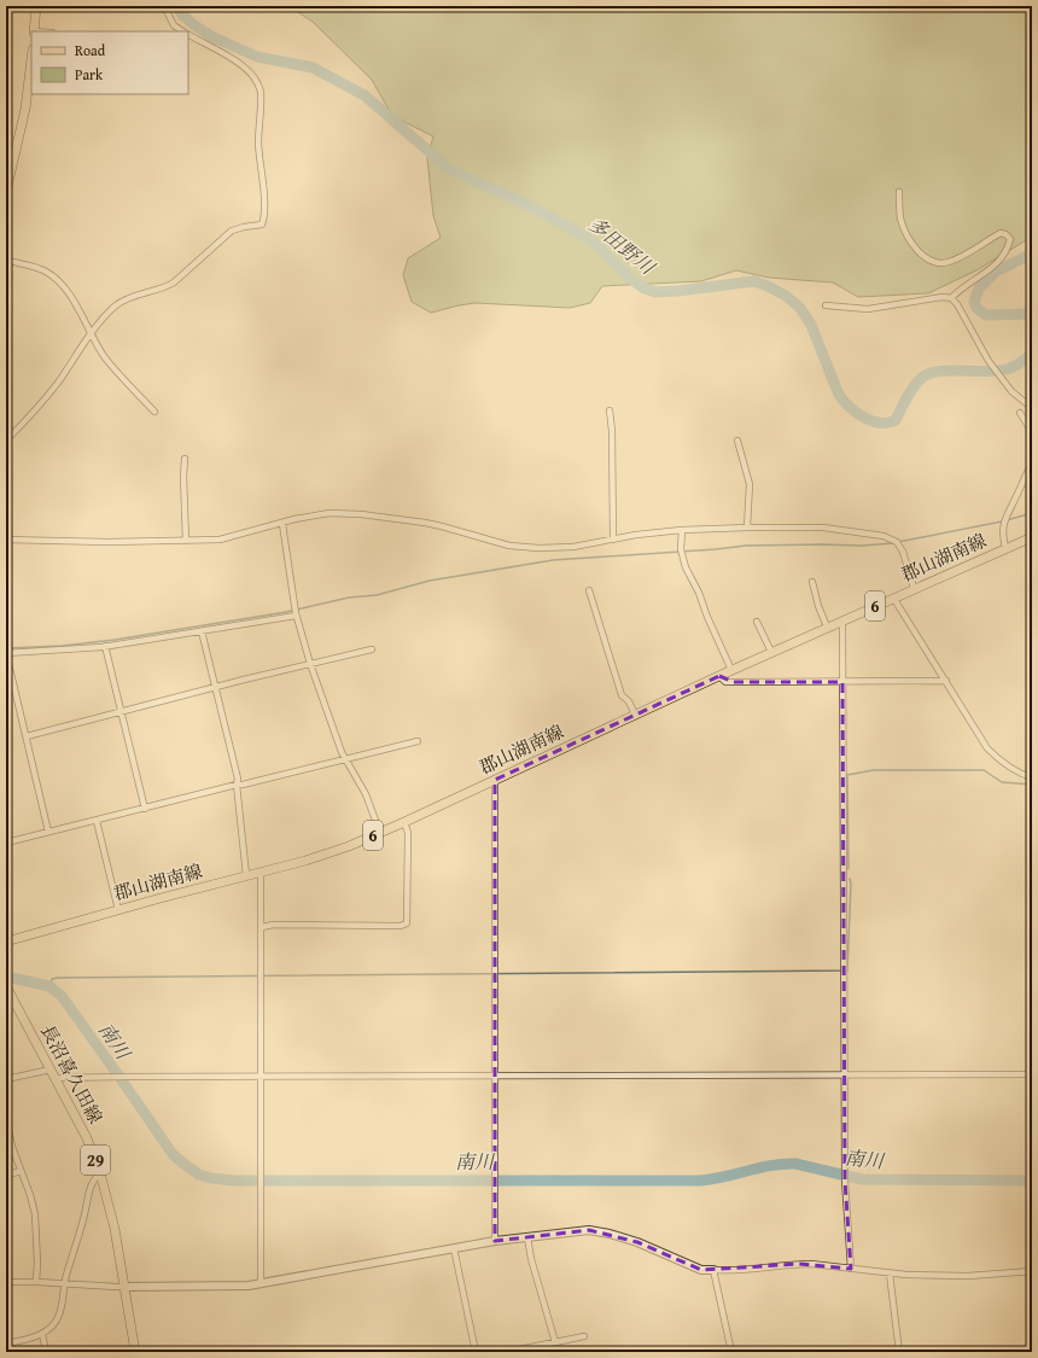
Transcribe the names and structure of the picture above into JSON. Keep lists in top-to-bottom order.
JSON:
{
  "streets": {
    "main road": [
      "郡山湖南線",
      "6",
      "長沼喜久田線",
      "29"
    ]
  },
  "water": ["多田野川", "南川"],
  "legend": ["Road", "Park"]
}
